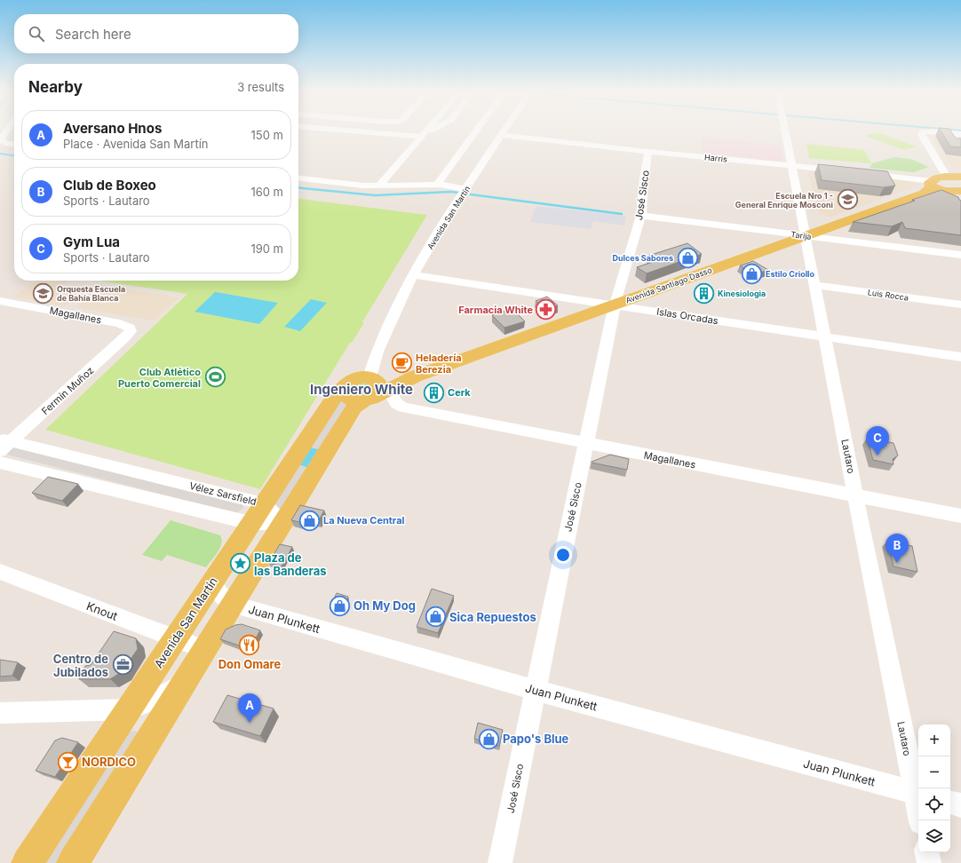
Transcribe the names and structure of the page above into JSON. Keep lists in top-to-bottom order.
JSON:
{
  "streets": {
    "main road": ["Avenida San Martín", "Avenida Santiago Dasso"],
    "street": [
      "Harris",
      "José Sisco",
      "Tarija",
      "Luis Rocca",
      "Magallanes",
      "Islas Orcadas",
      "Fermín Muñoz",
      "Lautaro",
      "Vélez Sarsfield",
      "Knout",
      "Juan Plunkett"
    ]
  },
  "crossings": [
    ["Harris", "José Sisco"],
    ["Harris", "Avenida San Martín"],
    ["Harris", "Lautaro"],
    ["José Sisco", "Tarija"],
    ["José Sisco", "Avenida Santiago Dasso"],
    ["José Sisco", "Magallanes"],
    ["José Sisco", "Islas Orcadas"],
    ["José Sisco", "Juan Plunkett"],
    ["Avenida San Martín", "Avenida Santiago Dasso"],
    ["Avenida San Martín", "Magallanes"],
    ["Avenida San Martín", "Islas Orcadas"],
    ["Avenida San Martín", "Vélez Sarsfield"],
    ["Avenida San Martín", "Knout"],
    ["Avenida San Martín", "Juan Plunkett"],
    ["Tarija", "Avenida Santiago Dasso"],
    ["Tarija", "Lautaro"],
    ["Avenida Santiago Dasso", "Magallanes"],
    ["Avenida Santiago Dasso", "Islas Orcadas"],
    ["Avenida Santiago Dasso", "Lautaro"],
    ["Luis Rocca", "Lautaro"],
    ["Magallanes", "Fermín Muñoz"],
    ["Magallanes", "Lautaro"],
    ["Islas Orcadas", "Lautaro"],
    ["Fermín Muñoz", "Vélez Sarsfield"],
    ["Lautaro", "Juan Plunkett"]
  ],
  "districts": ["Ingeniero White"],
  "places": {
    "school or university": ["Escuela Nro 1 - General Enrique Mosconi", "Orquesta Escuela de Bahía Blanca"],
    "shop": [
      "Dulces Sabores",
      "Estilo Criollo",
      "La Nueva Central",
      "Oh My Dog",
      "Sica Repuestos",
      "Papo's Blue"
    ],
    "building": ["Kinesiologia", "Cerk"],
    "pharmacy": ["Farmacia White"],
    "cafe": ["Heladería Berezia"],
    "sports": ["Club Atlético Puerto Comercial"],
    "place": ["Plaza de las Banderas"],
    "restaurant": ["Don Omare"],
    "office": ["Centro de Jubilados"],
    "bar": ["NORDICO"]
  },
  "page": {
    "search": "Search here",
    "heading": ["Nearby", "3 results"],
    "list": [
      {
        "mark": "A",
        "name": "Aversano Hnos",
        "note": "Place · Avenida San Martín",
        "value": "150 m"
      },
      {
        "mark": "B",
        "name": "Club de Boxeo",
        "note": "Sports · Lautaro",
        "value": "160 m"
      },
      {
        "mark": "C",
        "name": "Gym Lua",
        "note": "Sports · Lautaro",
        "value": "190 m"
      }
    ],
    "pins": ["C", "B", "A"],
    "map_buttons": ["+", "−"]
  }
}
